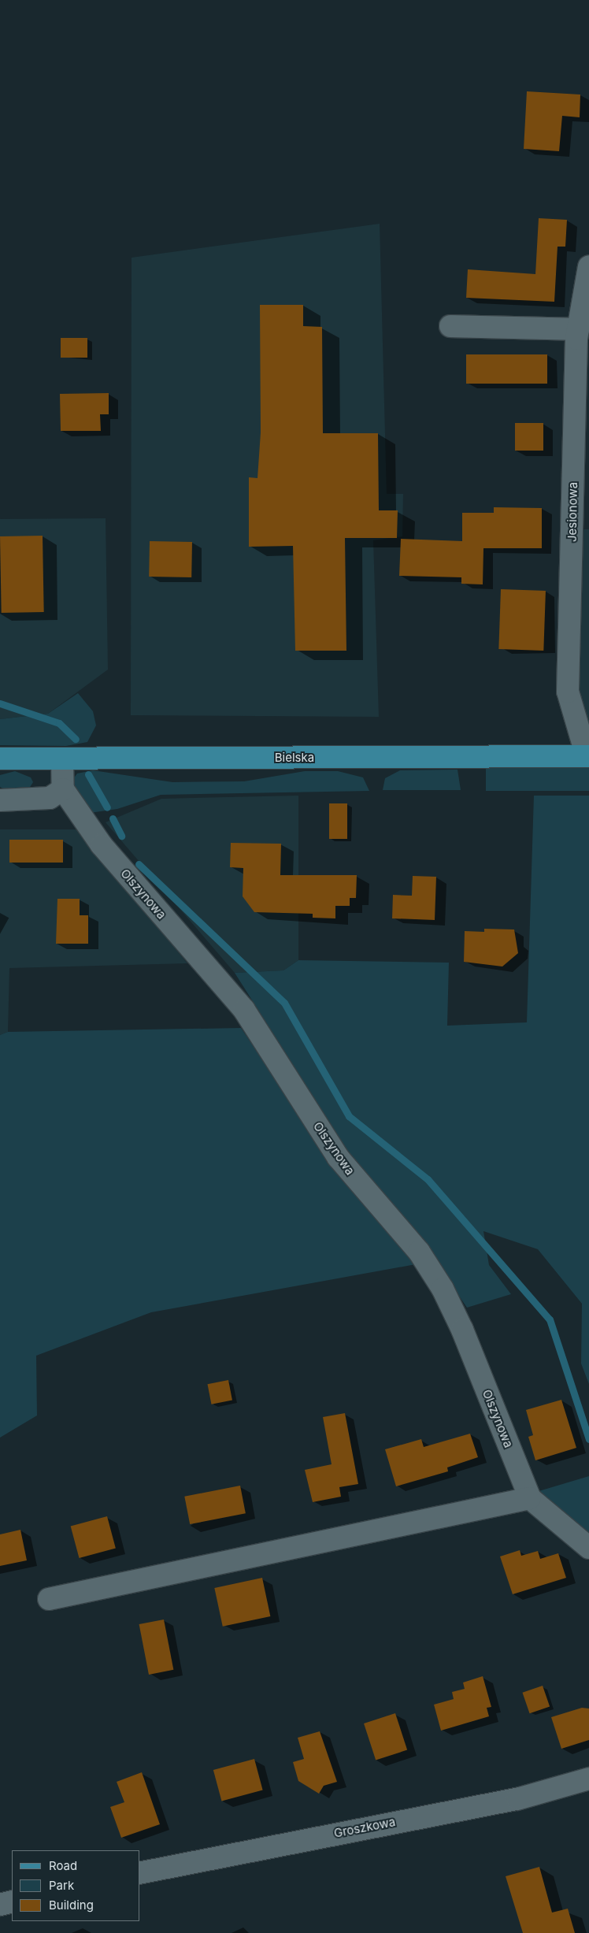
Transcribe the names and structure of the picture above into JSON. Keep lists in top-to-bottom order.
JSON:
{
  "streets": {
    "main road": ["Bielska"],
    "street": ["Jesionowa", "Olszynowa", "Groszkowa"]
  },
  "crossings": [
    ["Jesionowa", "Bielska"]
  ],
  "legend": ["Road", "Park", "Building"]
}
